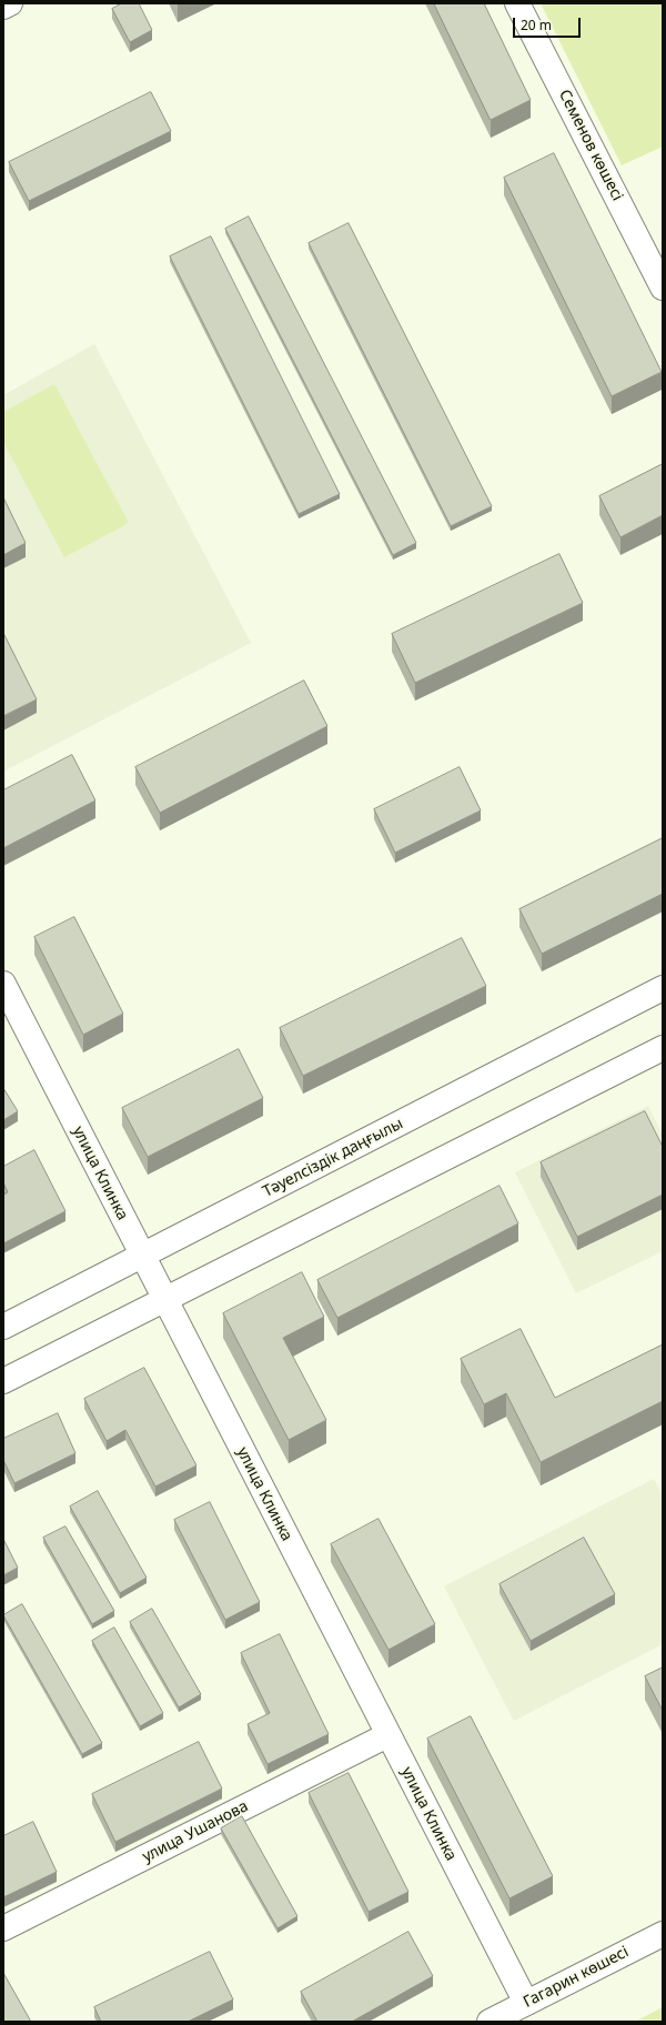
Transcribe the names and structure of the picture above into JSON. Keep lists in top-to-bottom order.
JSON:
{
  "streets": {
    "street": [
      "Семенов көшесі",
      "Тәуелсіздік даңғылы",
      "улица Клинка",
      "улица Ушанова",
      "Гагарин көшесі"
    ]
  },
  "crossings": [
    ["Тәуелсіздік даңғылы", "улица Клинка"],
    ["улица Клинка", "улица Ушанова"],
    ["улица Клинка", "Гагарин көшесі"]
  ],
  "scale_bar": "20 m"
}
